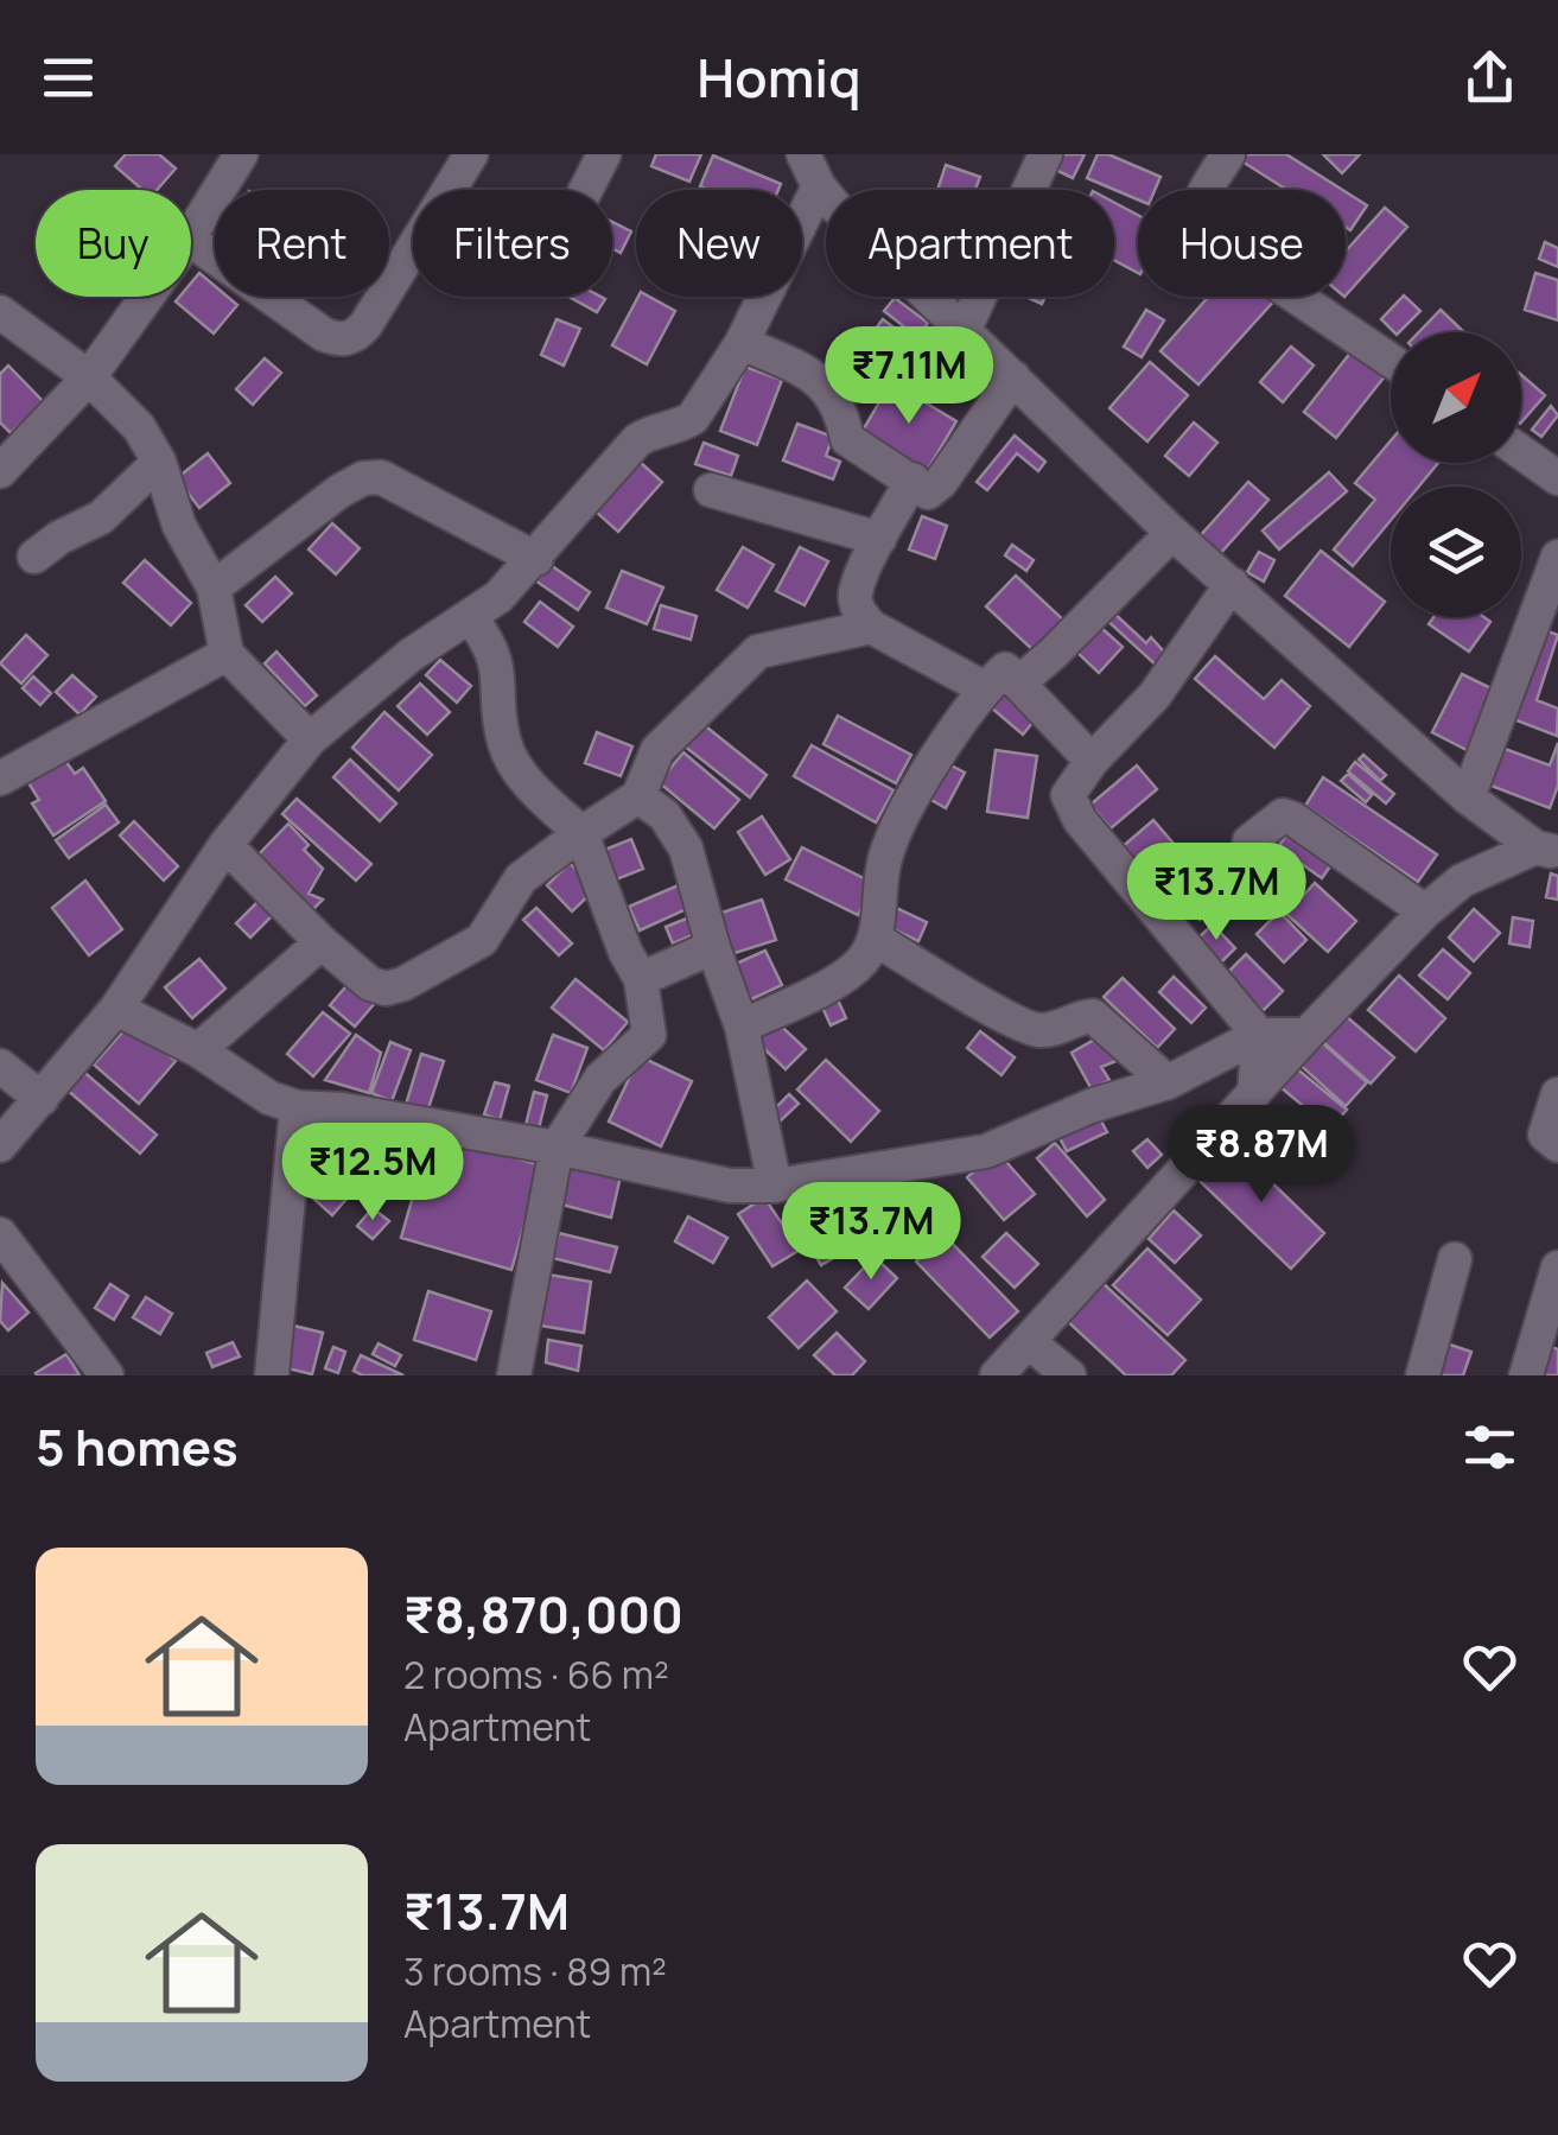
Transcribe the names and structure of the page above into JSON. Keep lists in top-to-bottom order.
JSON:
{
  "north": "top right",
  "page": {
    "header": "Homiq",
    "chip": [
      "Buy",
      "Rent",
      "Filters",
      "New",
      "Apartment",
      "House"
    ],
    "price": [
      "₹7.11M",
      "₹13.7M",
      "₹8.87M",
      "₹12.5M",
      "₹13.7M"
    ],
    "heading": "5 homes",
    "list": [
      {
        "name": "₹8,870,000",
        "note": "2 rooms · 66 m² · Apartment"
      },
      {
        "name": "₹13.7M",
        "note": "3 rooms · 89 m² · Apartment"
      }
    ]
  }
}
